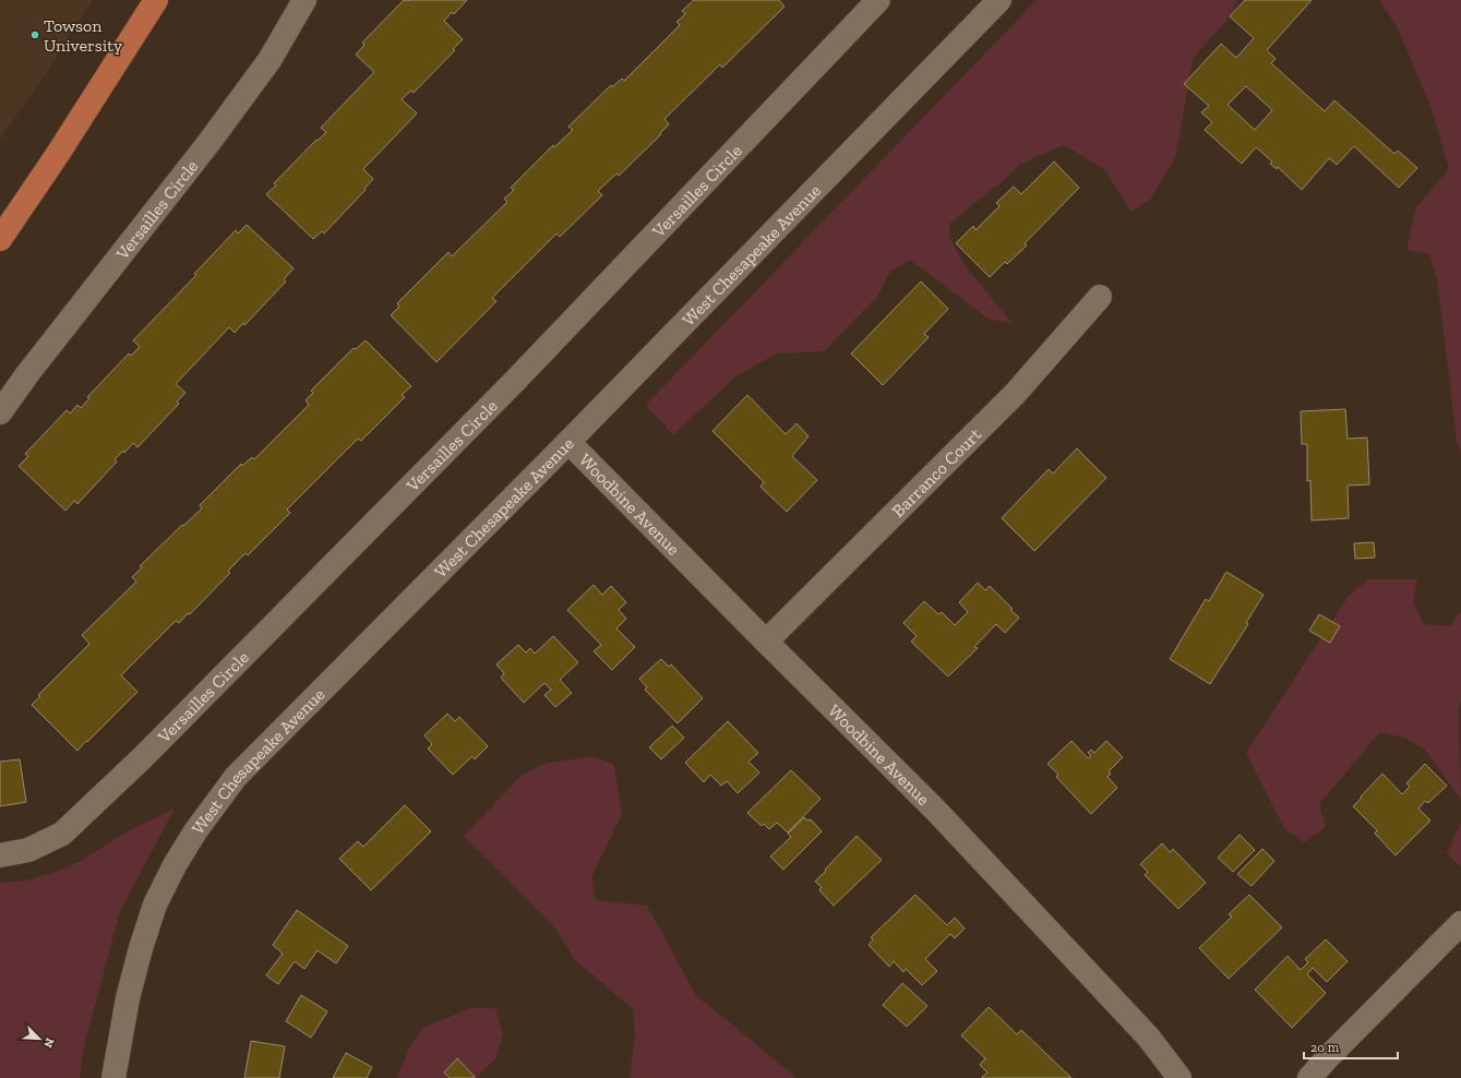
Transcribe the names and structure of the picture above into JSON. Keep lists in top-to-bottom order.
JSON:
{
  "streets": {
    "street": [
      "Versailles Circle",
      "West Chesapeake Avenue",
      "Barranco Court",
      "Woodbine Avenue"
    ]
  },
  "crossings": [
    ["West Chesapeake Avenue", "Woodbine Avenue"],
    ["Barranco Court", "Woodbine Avenue"]
  ],
  "places": ["Towson University"],
  "scale_bar": "20 m",
  "north": "bottom right"
}
